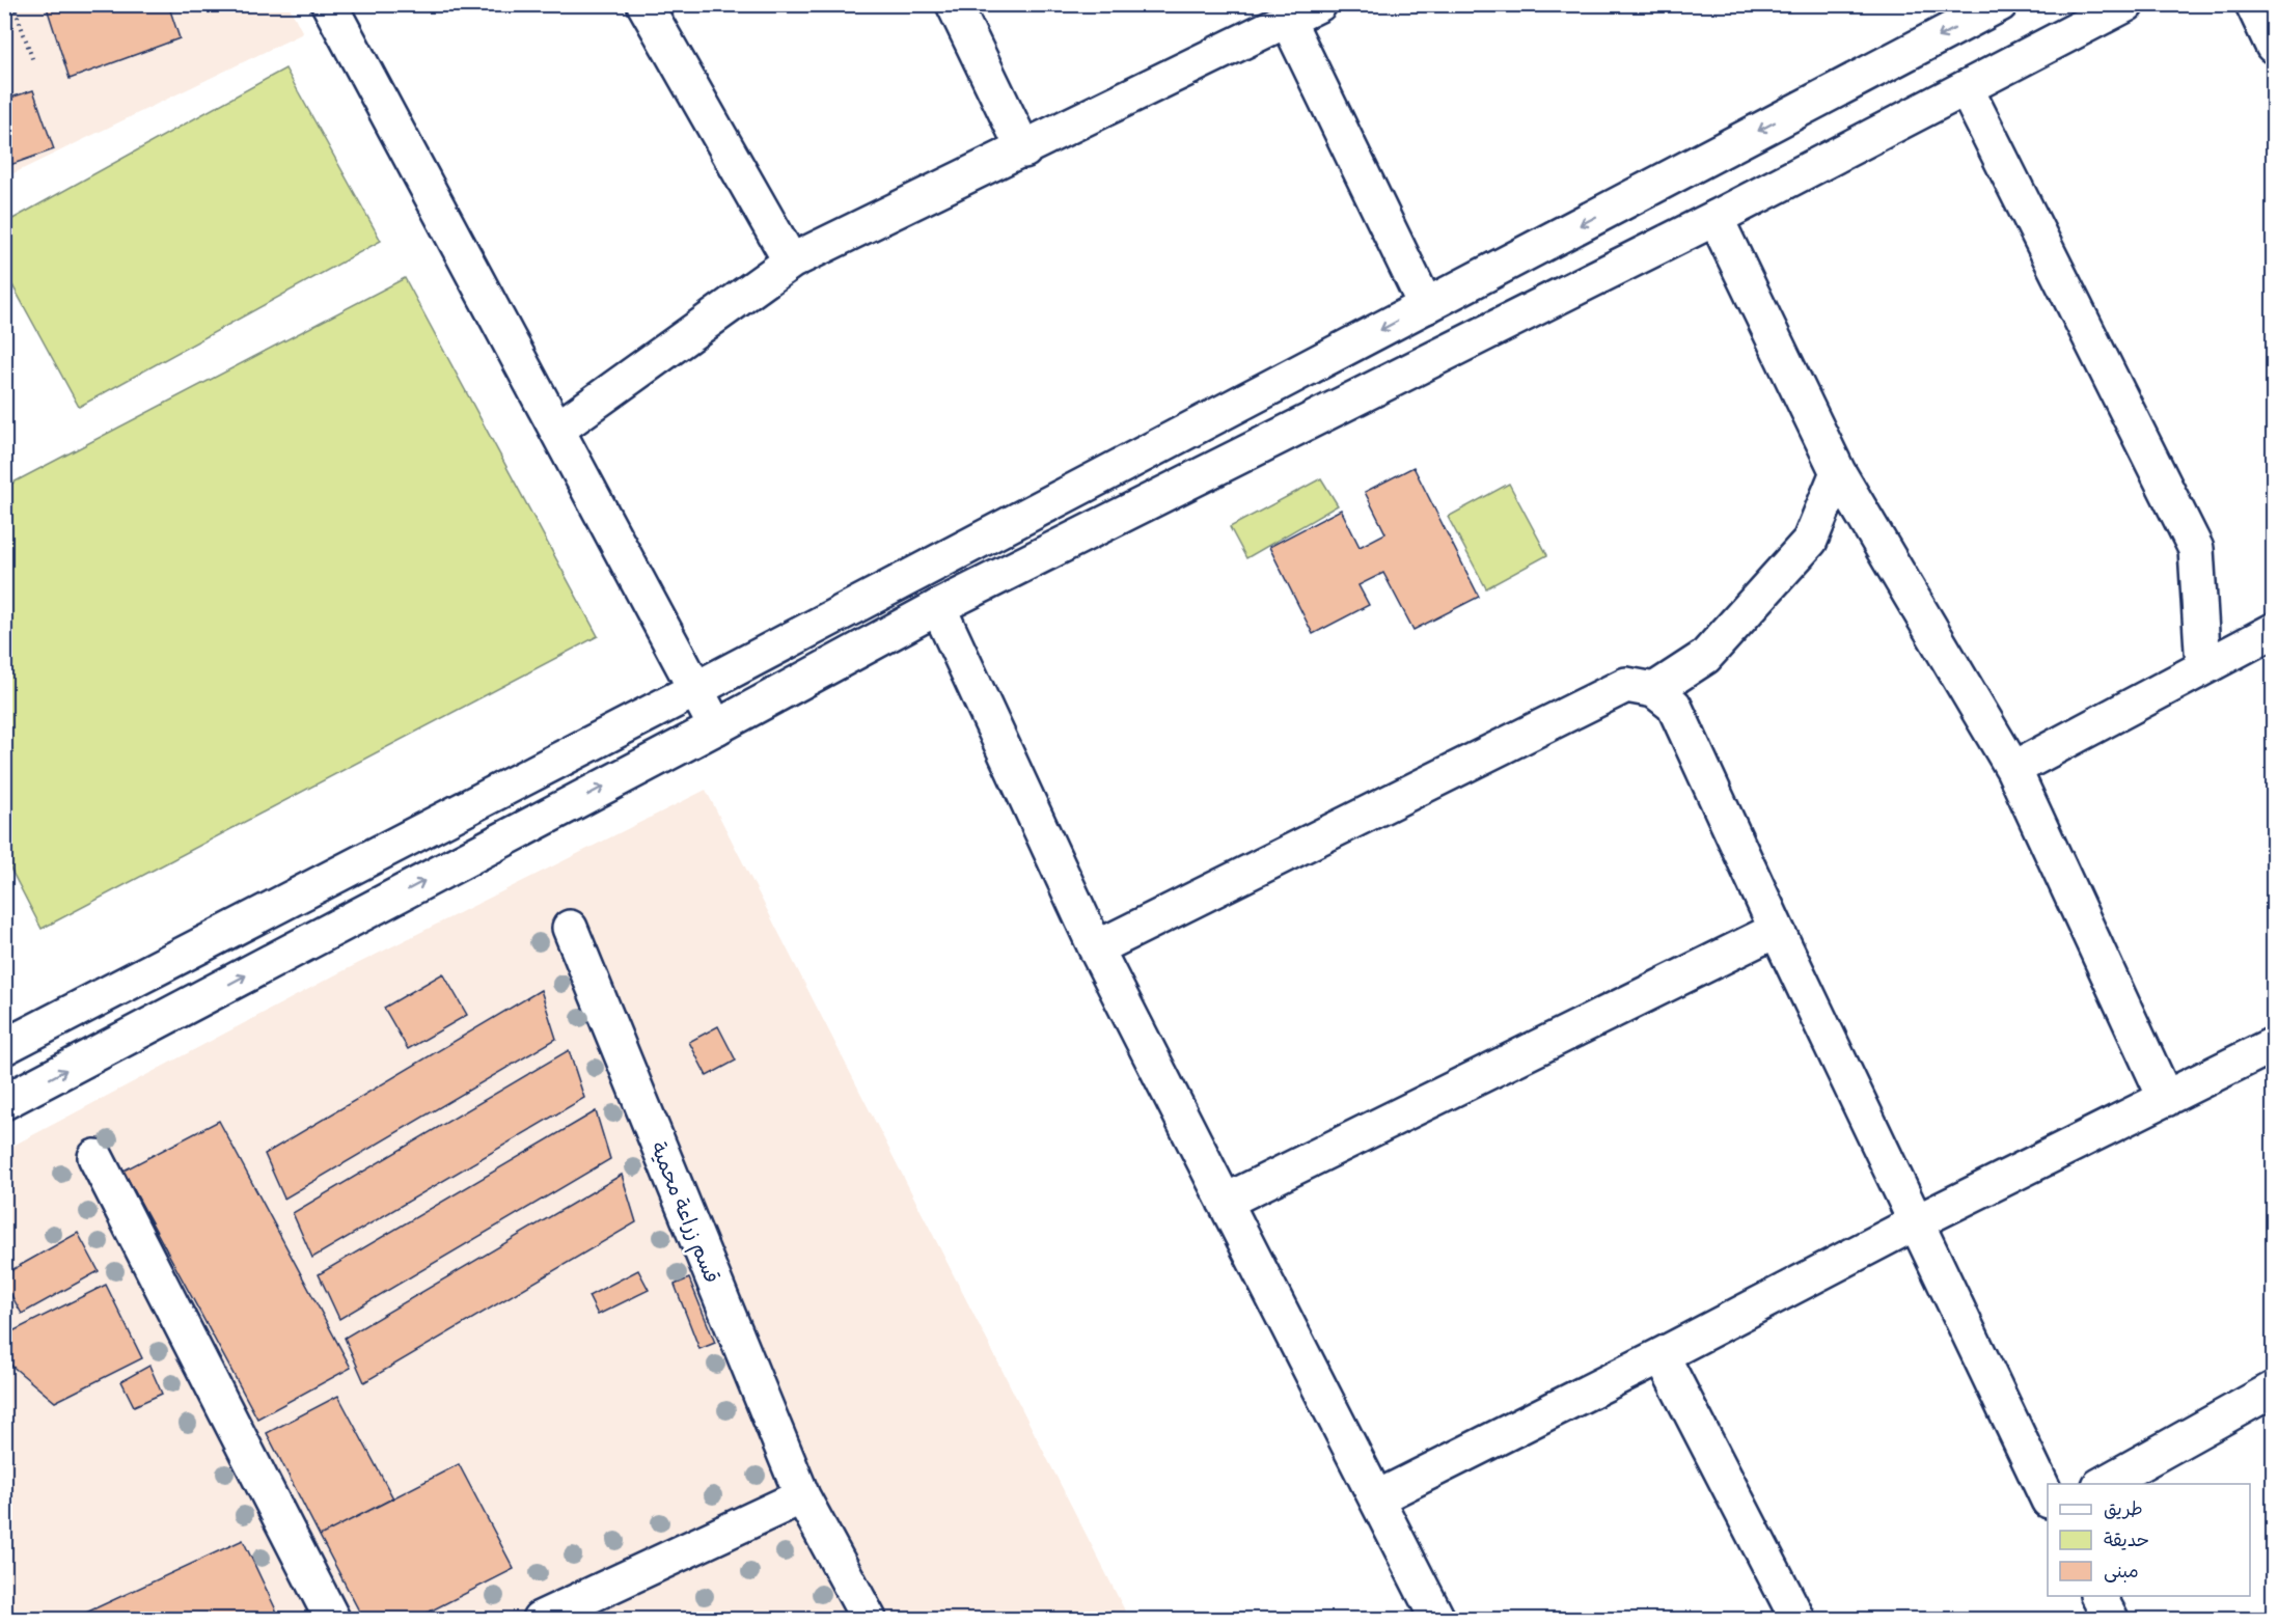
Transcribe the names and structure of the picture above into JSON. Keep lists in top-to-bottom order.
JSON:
{
  "streets": {
    "street": ["قسم زراعة محمية"]
  },
  "legend": ["طريق", "حديقة", "مبنى"]
}
